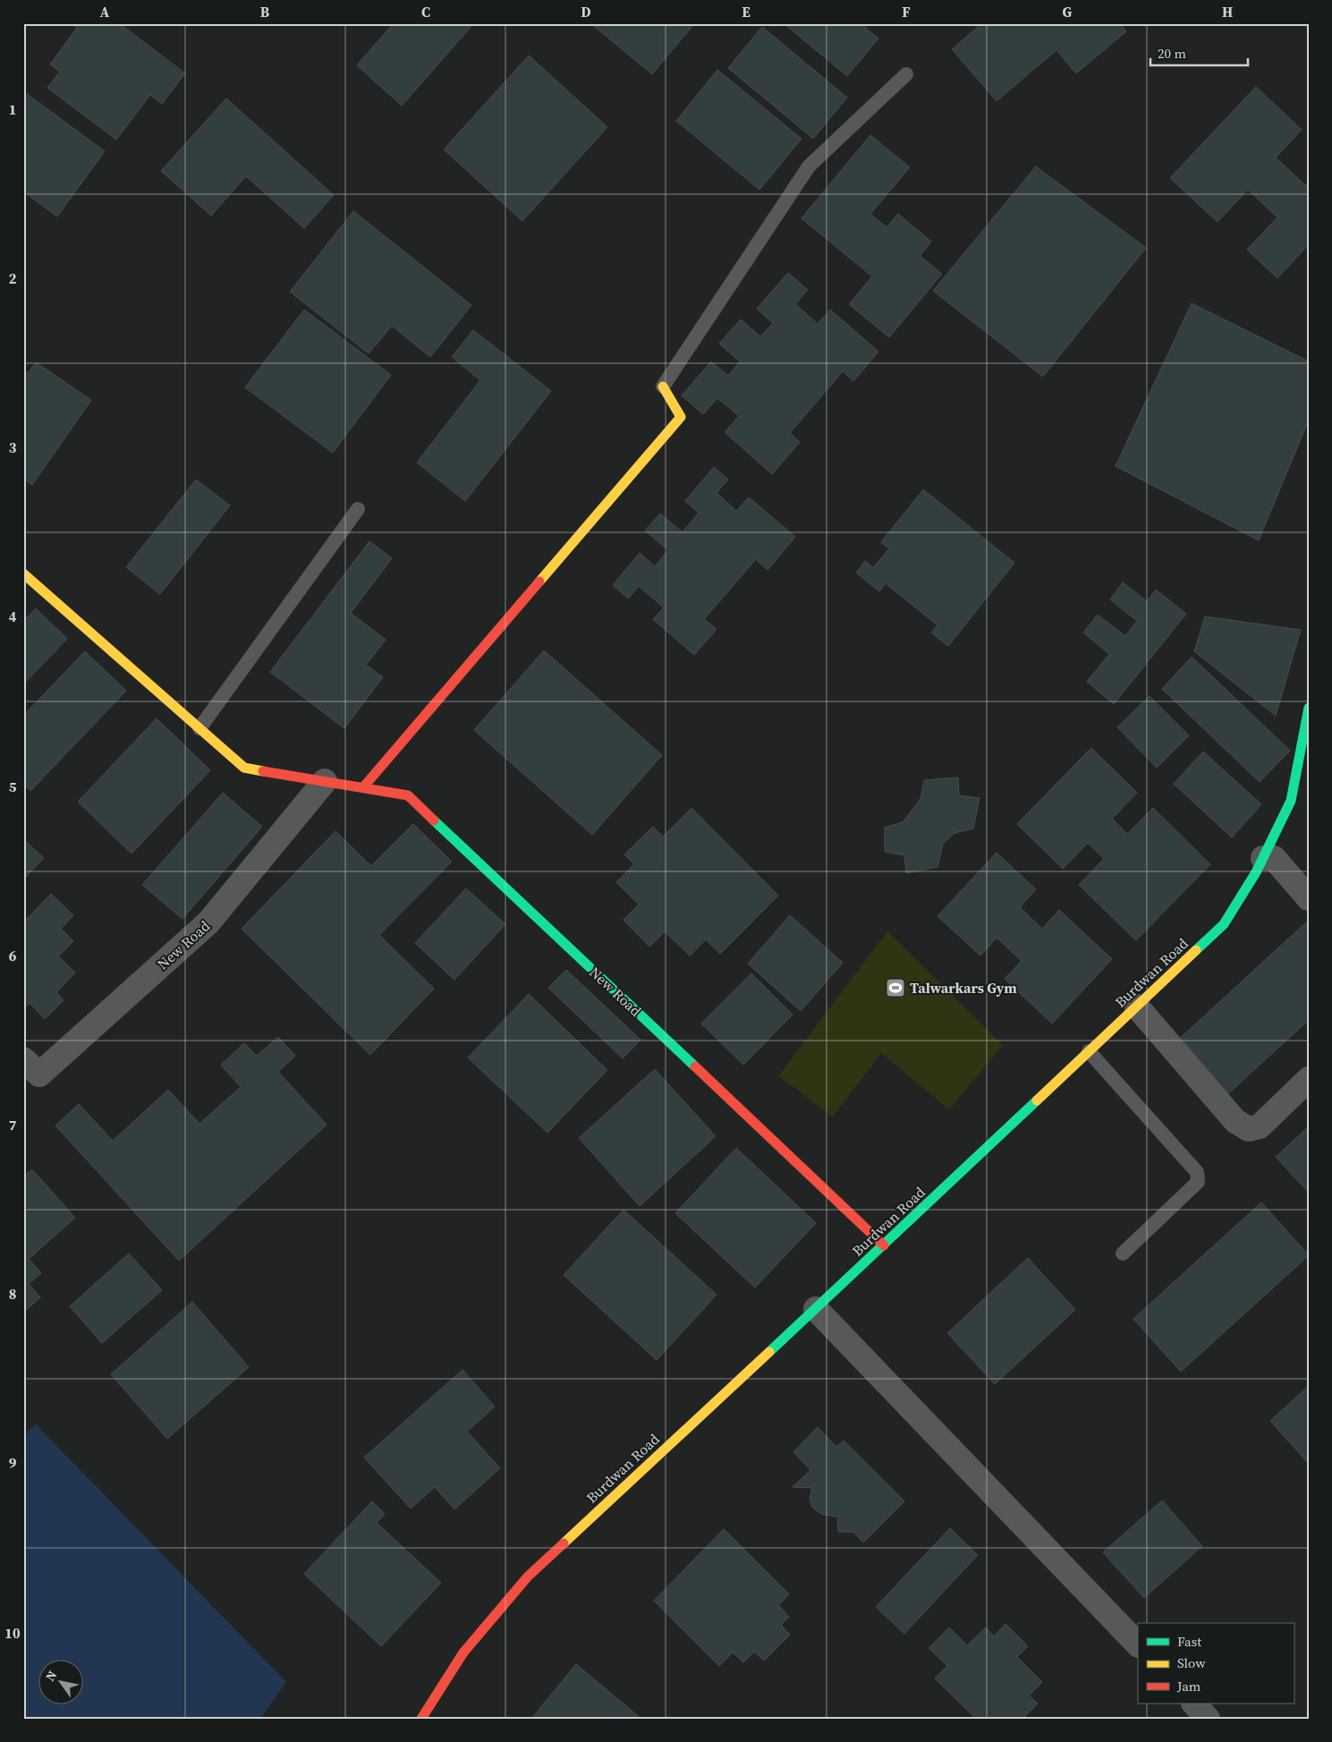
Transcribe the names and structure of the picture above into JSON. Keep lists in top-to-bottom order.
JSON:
{
  "streets": {
    "main road": ["New Road", "Burdwan Road"]
  },
  "crossings": [
    ["New Road", "Burdwan Road"]
  ],
  "places": {
    "sports": ["Talwarkars Gym"]
  },
  "legend": ["Fast", "Slow", "Jam"],
  "scale_bar": "20 m",
  "north": "top left",
  "grid": {
    "columns": [
      "A",
      "B",
      "C",
      "D",
      "E",
      "F",
      "G",
      "H"
    ],
    "rows": [
      "1",
      "2",
      "3",
      "4",
      "5",
      "6",
      "7",
      "8",
      "9",
      "10"
    ]
  }
}
